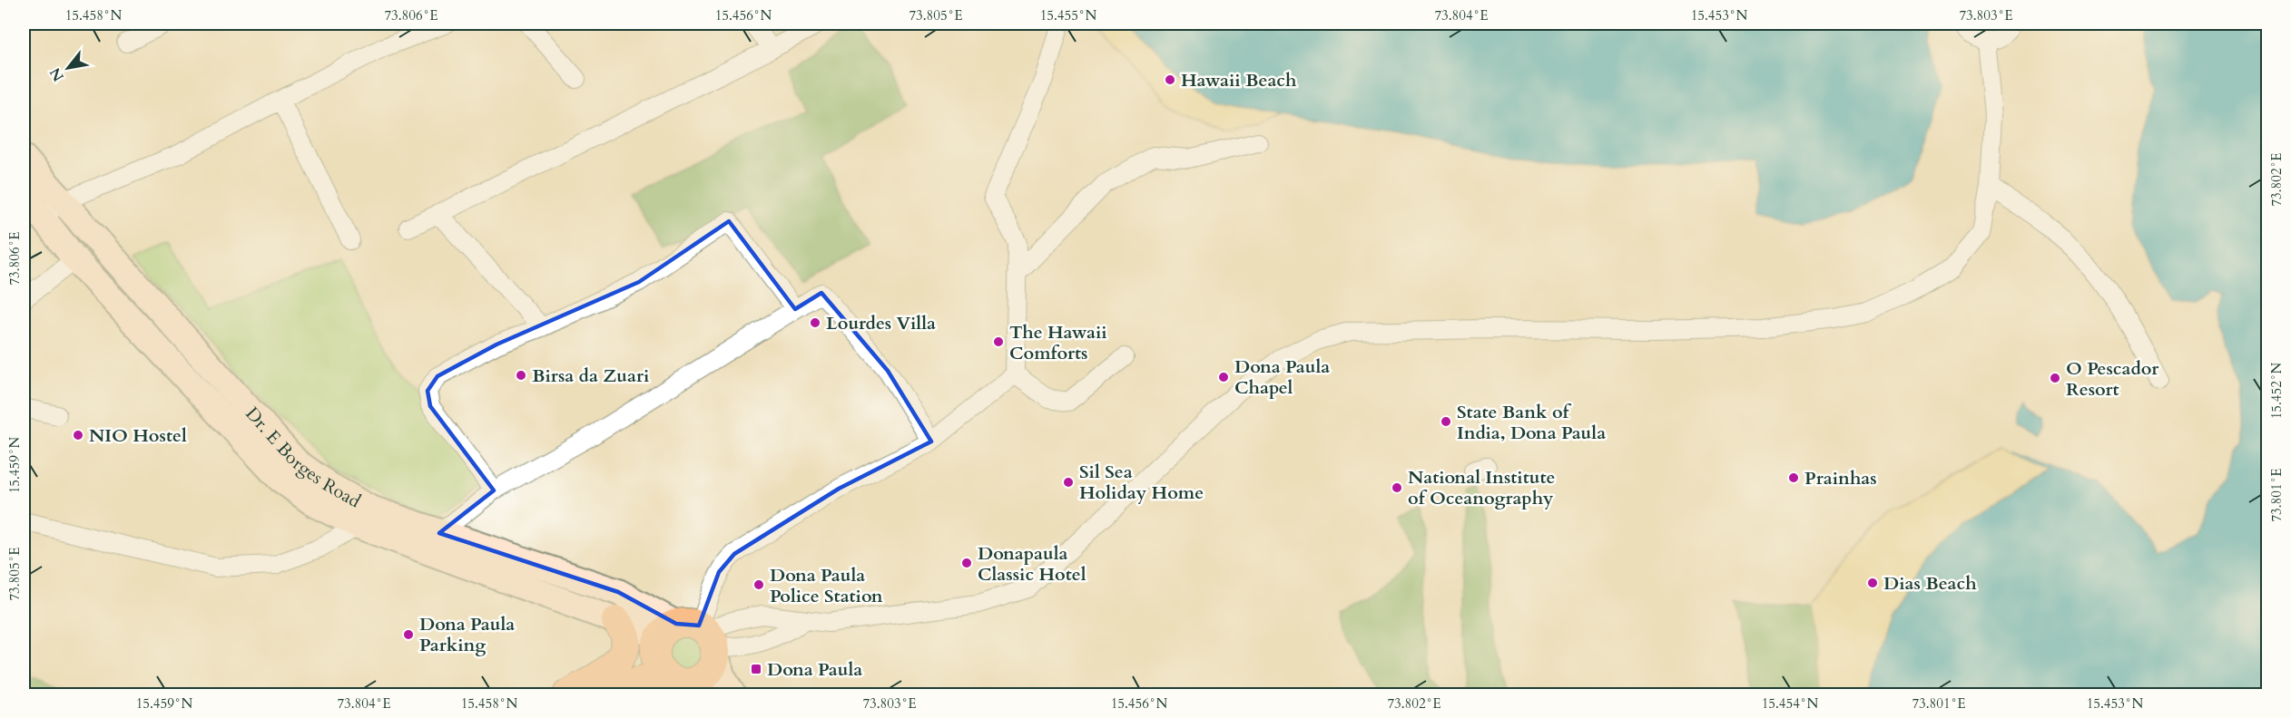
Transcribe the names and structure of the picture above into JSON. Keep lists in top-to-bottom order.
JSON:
{
  "streets": {
    "main road": ["Dr. E Borges Road"]
  },
  "places": {
    "other": [
      "Hawaii Beach",
      "Lourdes Villa",
      "The Hawaii Comforts",
      "Birsa da Zuari",
      "Dona Paula Chapel",
      "O Pescador Resort",
      "State Bank of India, Dona Paula",
      "NIO Hostel",
      "Prainhas",
      "Sil Sea Holiday Home",
      "National Institute of Oceanography",
      "Donapaula Classic Hotel",
      "Dias Beach",
      "Dona Paula Police Station",
      "Dona Paula Parking"
    ],
    "transit": ["Dona Paula"]
  },
  "north": "bottom left",
  "coordinates": [
    "15.458°N",
    "73.806°E",
    "15.456°N",
    "73.805°E",
    "15.455°N",
    "73.804°E",
    "15.453°N",
    "73.803°E",
    "73.802°E",
    "15.452°N",
    "15.459°N",
    "73.801°E",
    "15.454°N"
  ]
}
